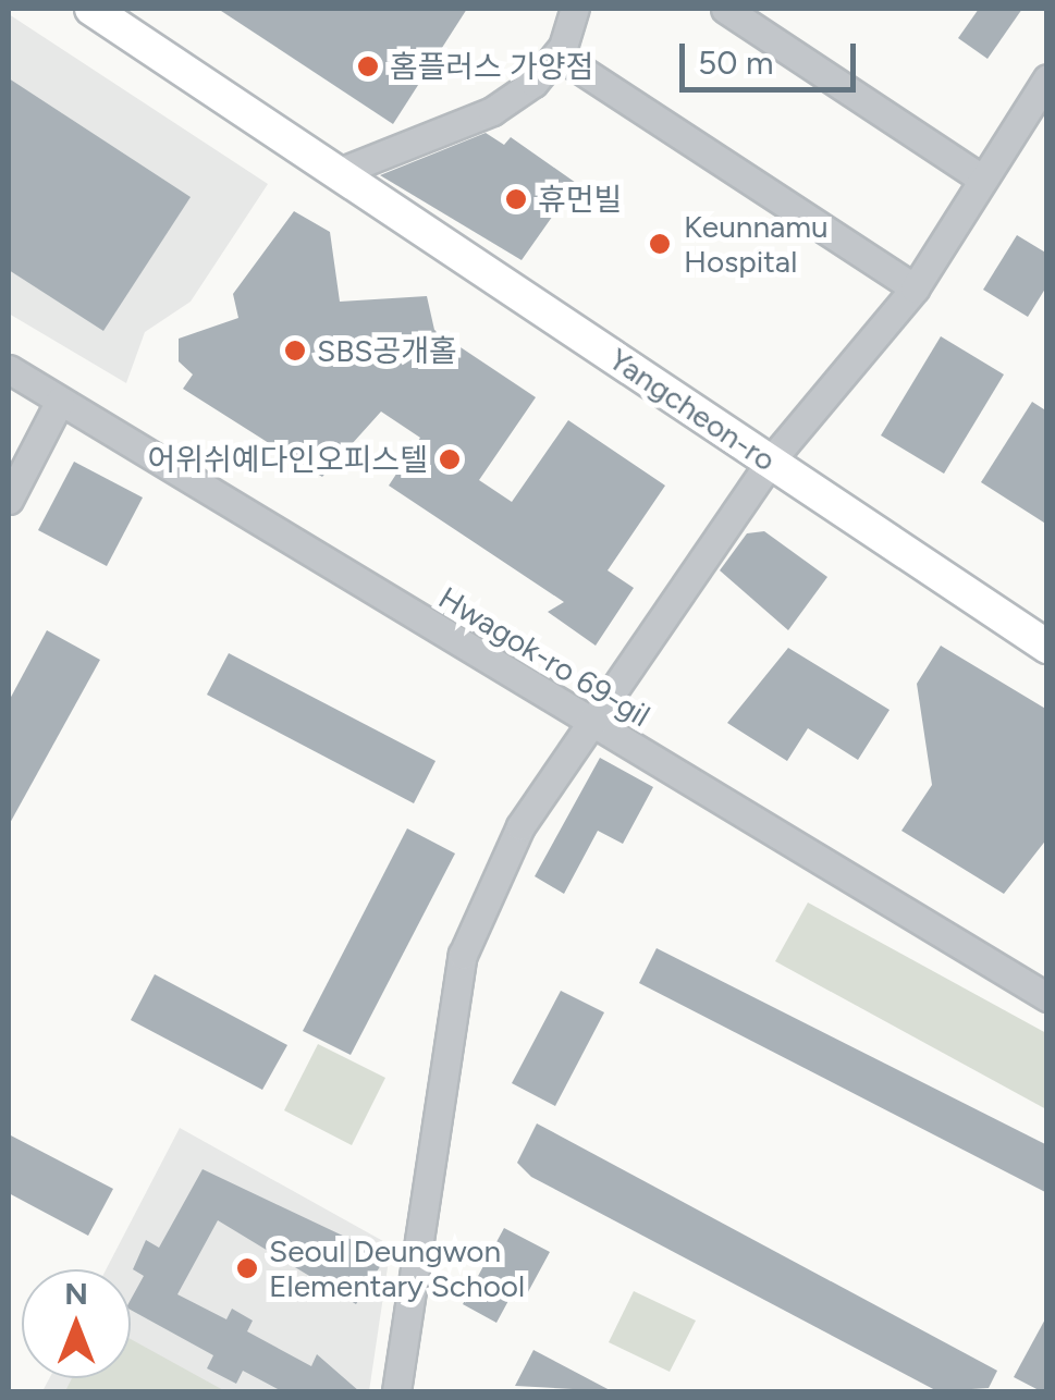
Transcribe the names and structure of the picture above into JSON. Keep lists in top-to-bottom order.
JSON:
{
  "streets": {
    "main road": ["Yangcheon-ro"],
    "street": ["Hwagok-ro 69-gil"]
  },
  "places": [
    "홈플러스 가양점",
    "휴먼빌",
    "Keunnamu Hospital",
    "SBS공개홀",
    "어위쉬예다인오피스텔",
    "Seoul Deungwon Elementary School"
  ],
  "scale_bar": "50 m",
  "north": "top"
}
